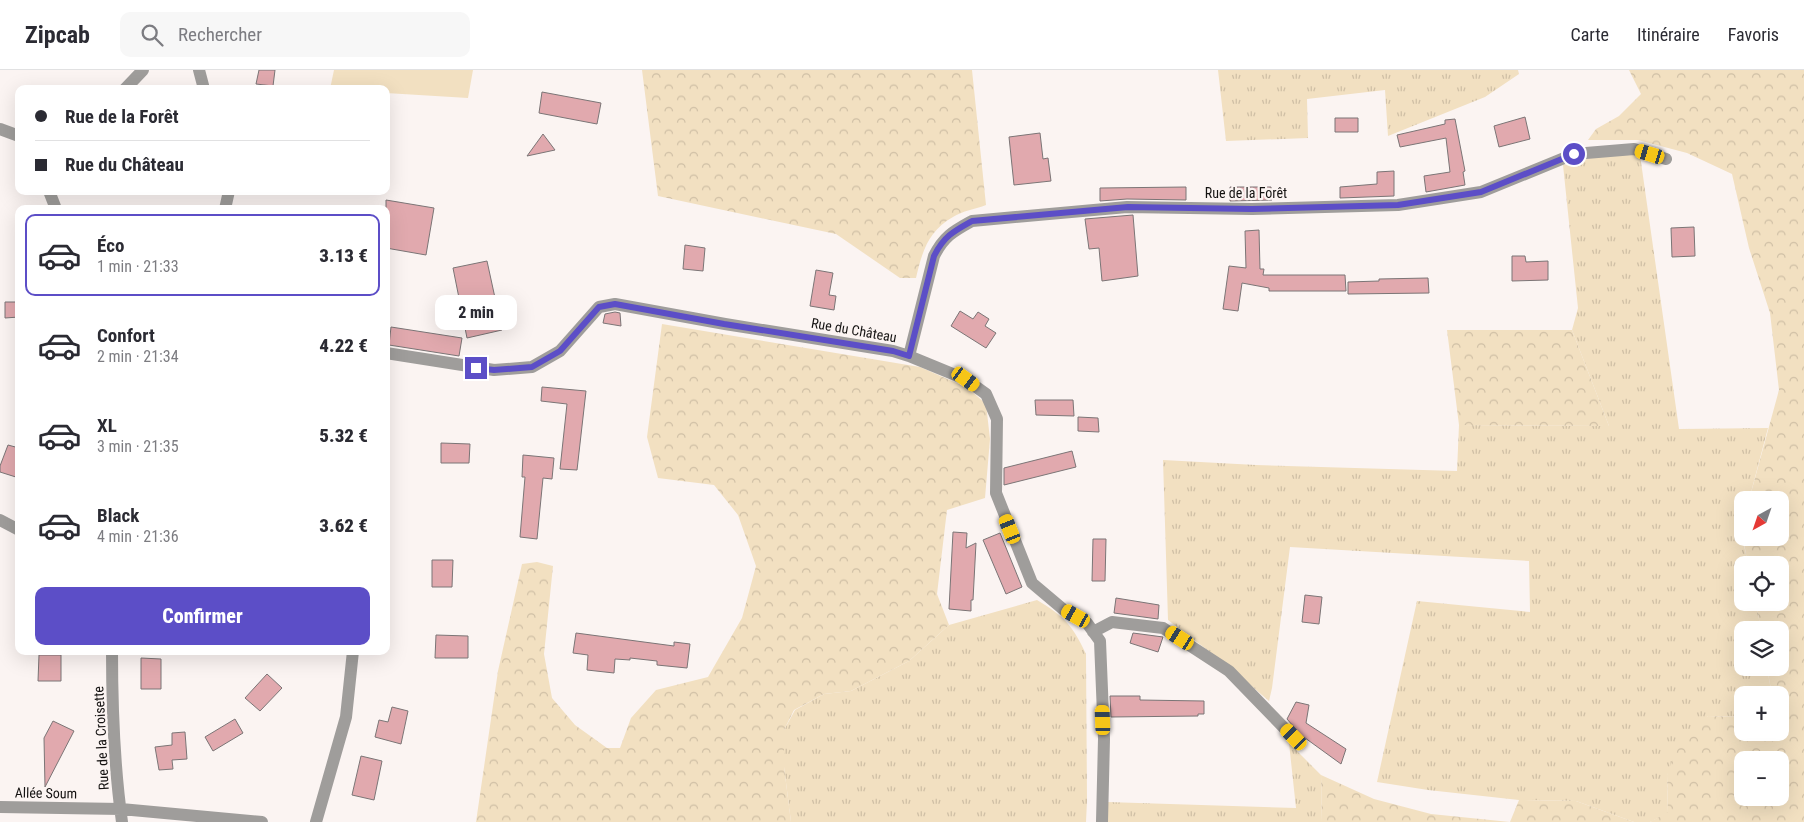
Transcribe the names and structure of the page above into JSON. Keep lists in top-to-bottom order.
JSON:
{
  "streets": {
    "street": [
      "Rue de la Forêt",
      "Rue du Château",
      "Rue de la Croisette",
      "Allée Soum"
    ]
  },
  "crossings": [
    ["Rue de la Forêt", "Rue du Château"],
    ["Rue de la Croisette", "Allée Soum"]
  ],
  "north": "bottom left",
  "page": {
    "header": "Zipcab",
    "search": "Rechercher",
    "nav": ["Carte", "Itinéraire", "Favoris"],
    "banner": ["Rue de la Forêt", "Rue du Château"],
    "list": [
      {
        "name": "Éco",
        "note": "1 min · 21:33",
        "value": "3.13 €"
      },
      {
        "name": "Confort",
        "note": "2 min · 21:34",
        "value": "4.22 €"
      },
      {
        "name": "XL",
        "note": "3 min · 21:35",
        "value": "5.32 €"
      },
      {
        "name": "Black",
        "note": "4 min · 21:36",
        "value": "3.62 €"
      }
    ],
    "bubble": "2 min",
    "map_buttons": ["+", "−"],
    "buttons": "Confirmer"
  }
}
